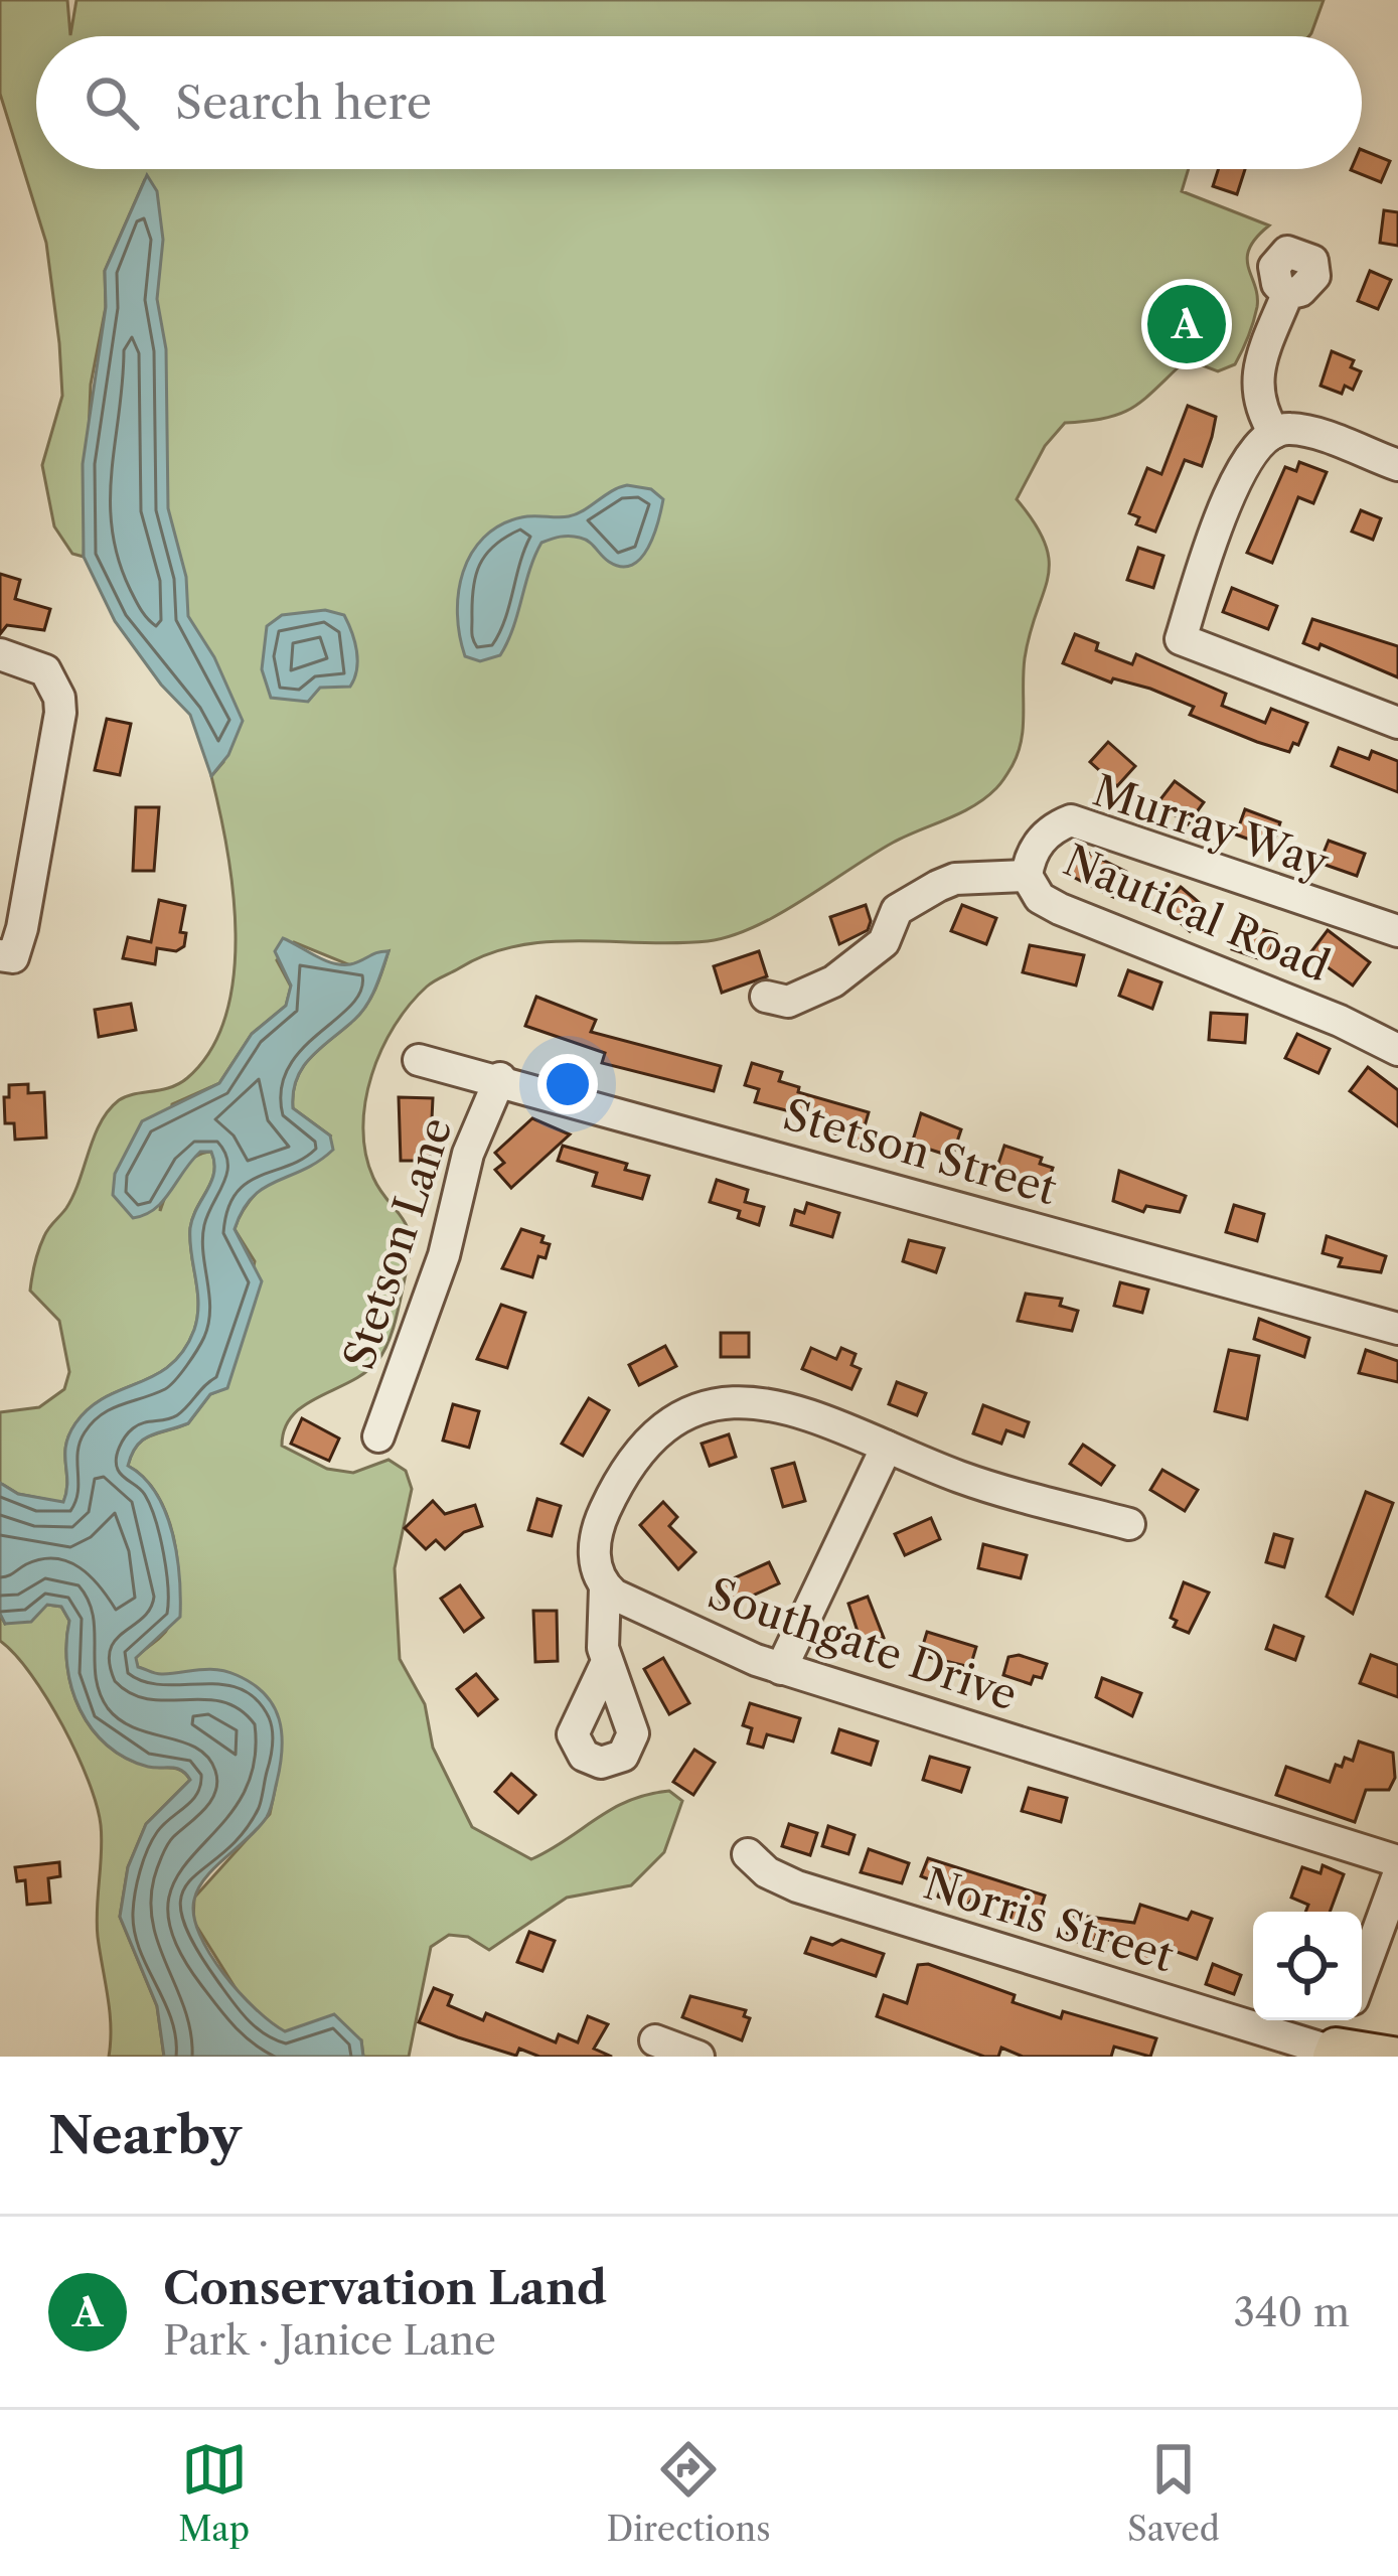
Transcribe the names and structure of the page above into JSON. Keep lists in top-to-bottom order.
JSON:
{
  "streets": {
    "street": [
      "Murray Way",
      "Nautical Road",
      "Stetson Street",
      "Stetson Lane",
      "Southgate Drive",
      "Norris Street"
    ]
  },
  "crossings": [
    ["Murray Way", "Nautical Road"],
    ["Stetson Street", "Stetson Lane"]
  ],
  "page": {
    "search": "Search here",
    "pins": "A",
    "heading": "Nearby",
    "list": [
      {
        "mark": "A",
        "name": "Conservation Land",
        "note": "Park · Janice Lane",
        "value": "340 m"
      }
    ],
    "nav": ["Map", "Directions", "Saved"]
  }
}
